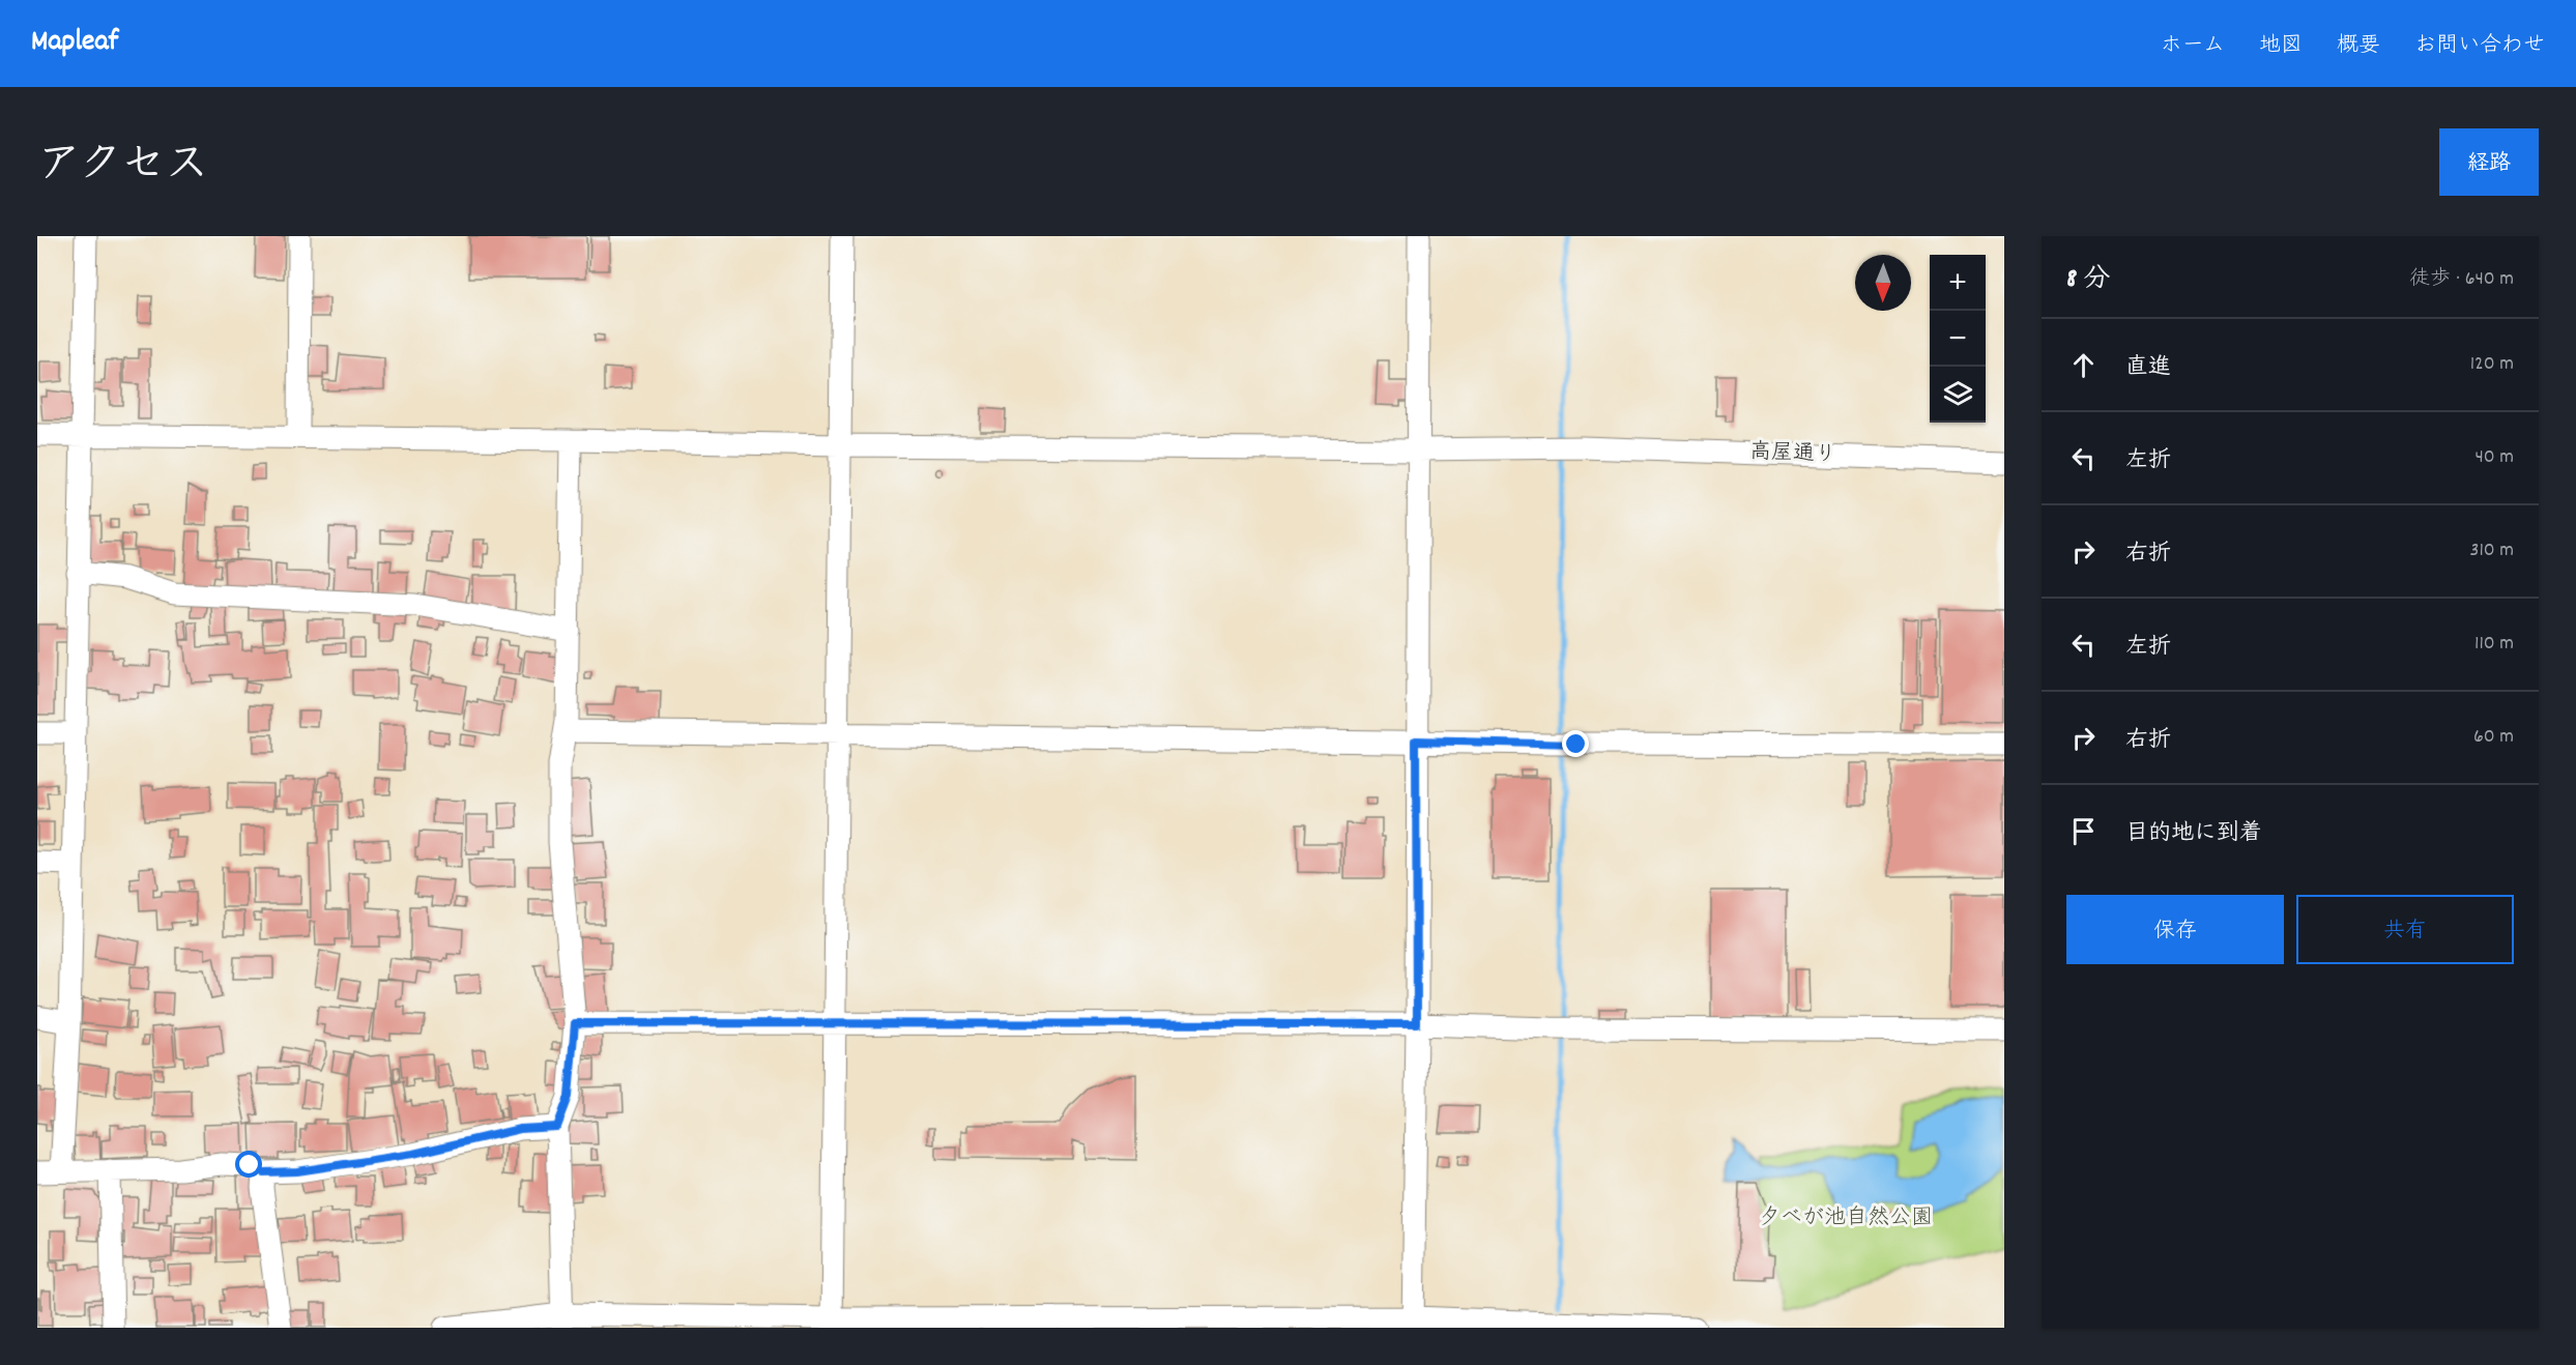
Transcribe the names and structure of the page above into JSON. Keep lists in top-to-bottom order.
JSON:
{
  "streets": {
    "street": ["高屋通り"]
  },
  "parks": ["夕べが池自然公園"],
  "north": "bottom",
  "page": {
    "header": "Mapleaf",
    "nav": [
      "ホーム",
      "地図",
      "概要",
      "お問い合わせ"
    ],
    "title": "アクセス",
    "buttons": [
      "経路",
      ["保存", "共有"]
    ],
    "heading": ["8 分", "徒歩 · 640 m"],
    "map_buttons": ["+", "−"],
    "list": [
      ["直進", "120 m"],
      ["左折", "40 m"],
      ["右折", "310 m"],
      ["左折", "110 m"],
      ["右折", "60 m"],
      "目的地に到着"
    ]
  }
}
